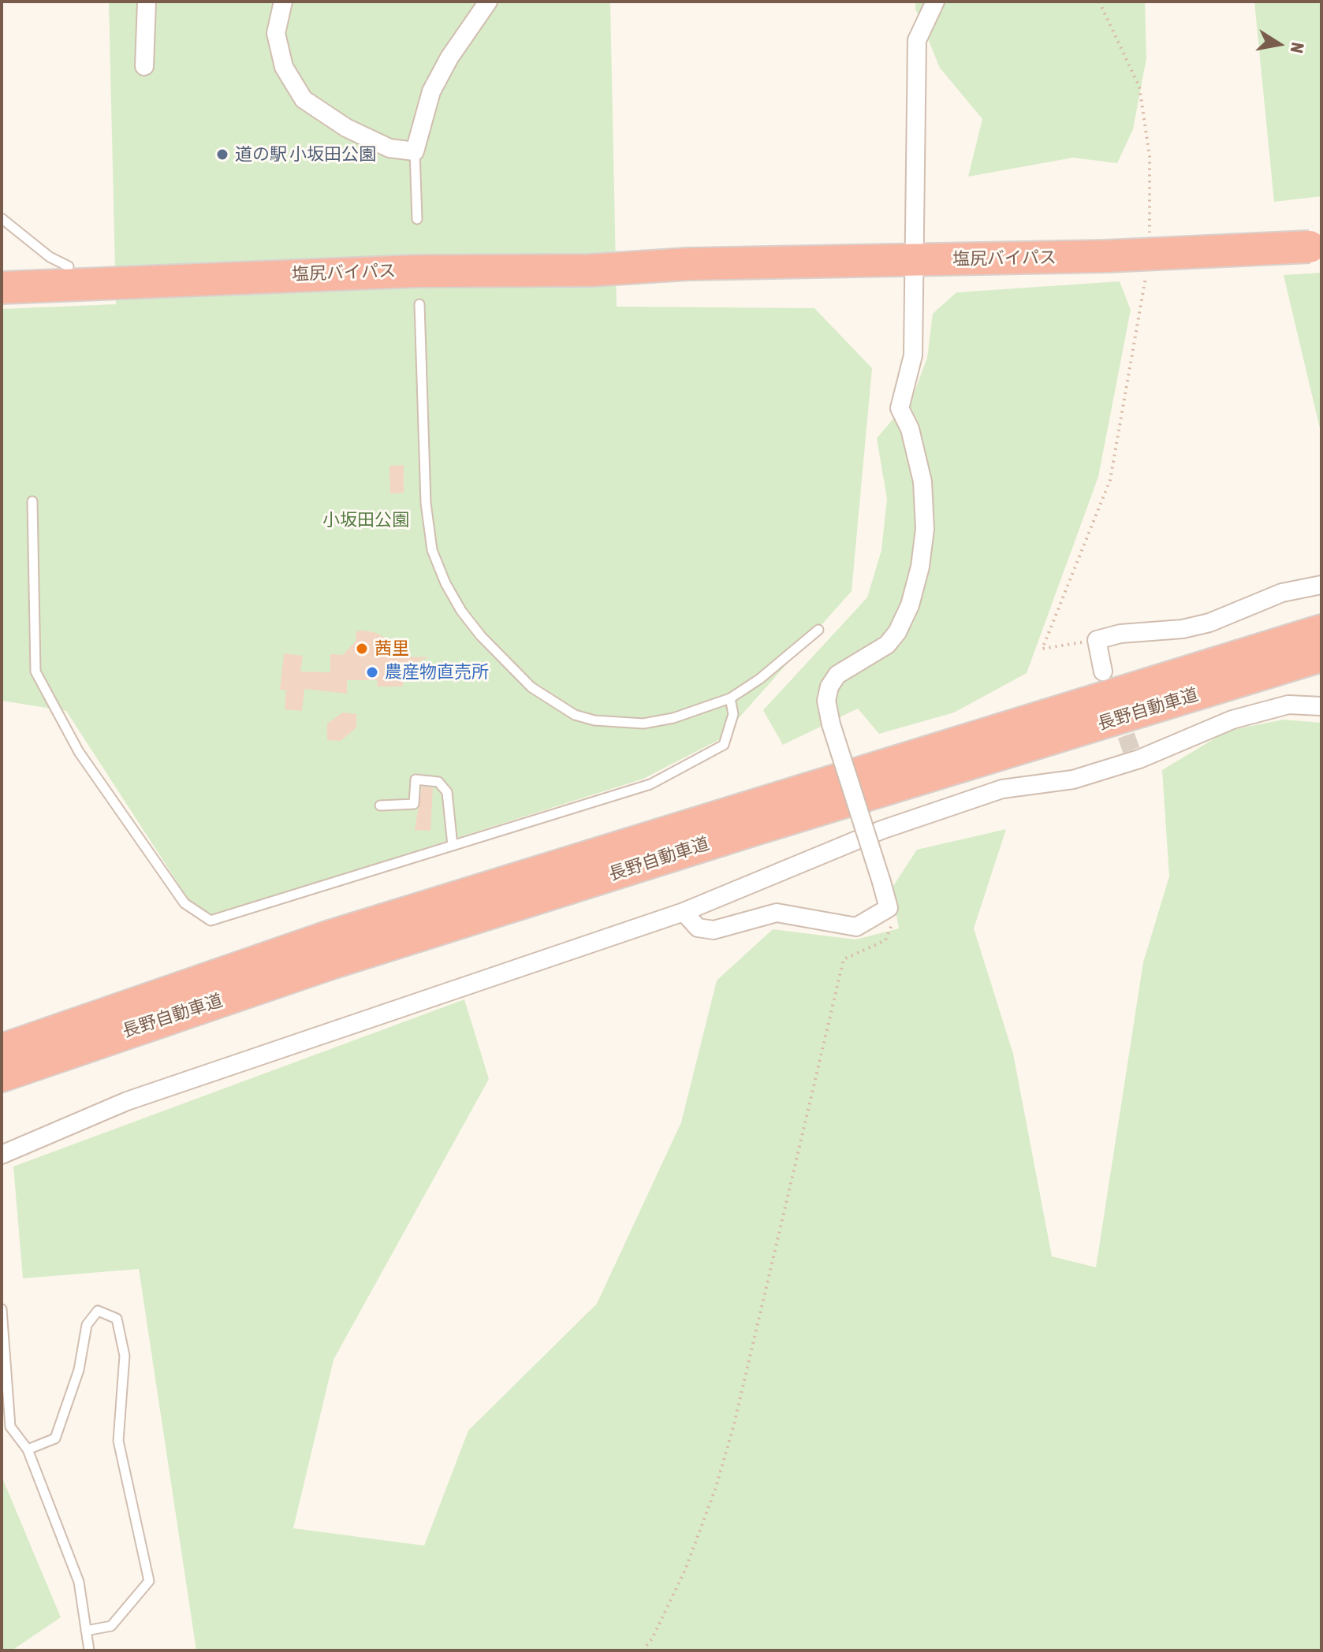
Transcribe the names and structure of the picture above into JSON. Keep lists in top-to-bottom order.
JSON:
{
  "streets": {
    "highway": ["塩尻バイパス", "長野自動車道"]
  },
  "parks": ["小坂田公園"],
  "places": ["道の駅 小坂田公園", "茜里", "農産物直売所"],
  "north": "right"
}
